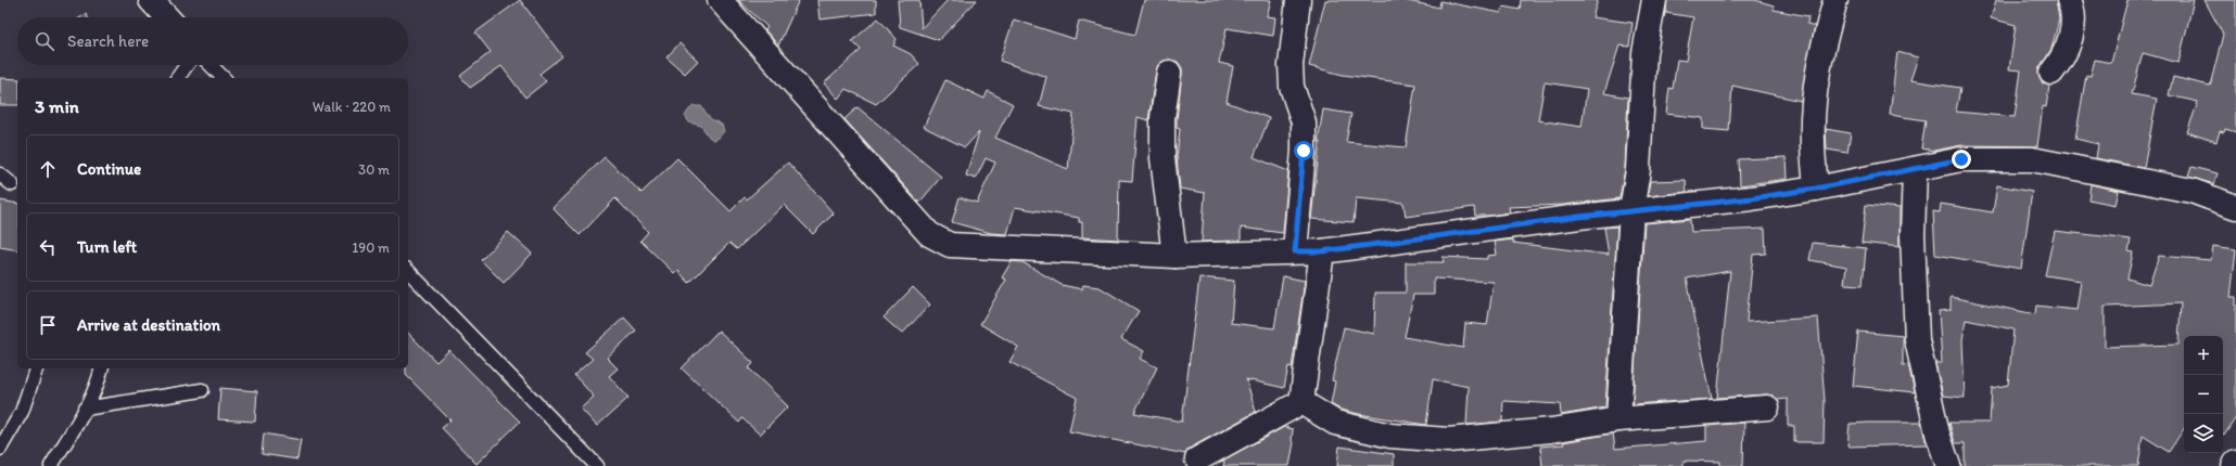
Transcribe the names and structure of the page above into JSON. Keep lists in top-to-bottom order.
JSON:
{
  "page": {
    "search": "Search here",
    "heading": ["3 min", "Walk · 220 m"],
    "list": [
      ["Continue", "30 m"],
      ["Turn left", "190 m"],
      "Arrive at destination"
    ],
    "map_buttons": ["+", "−"]
  }
}
